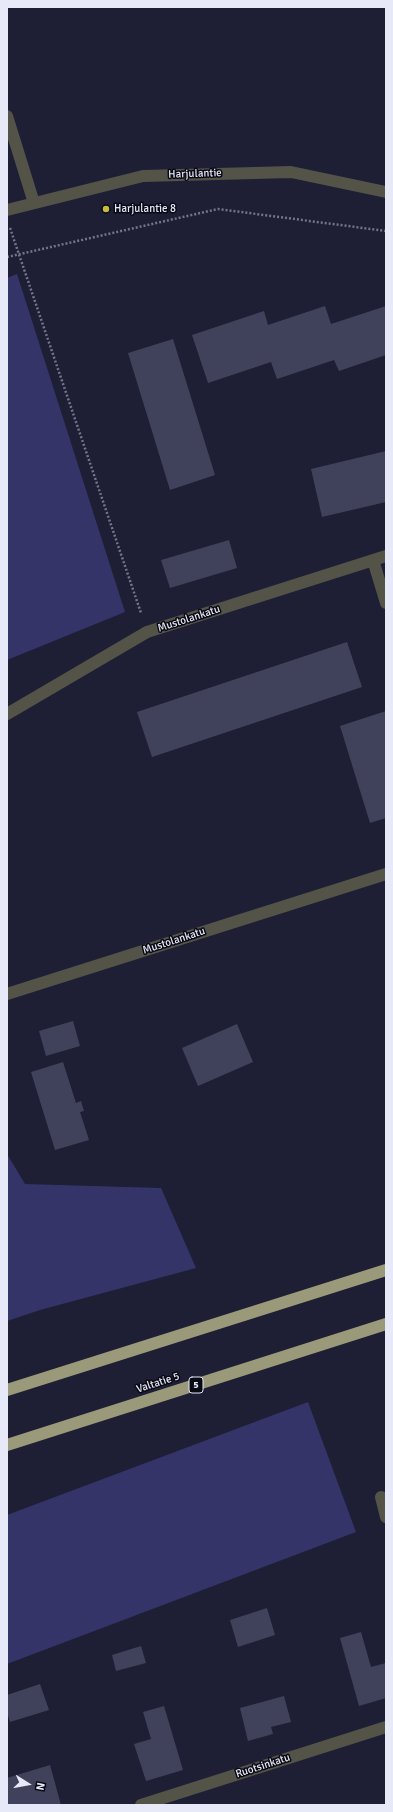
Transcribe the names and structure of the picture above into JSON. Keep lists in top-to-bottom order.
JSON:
{
  "streets": {
    "highway": ["Valtatie 5", "5"],
    "street": ["Harjulantie", "Mustolankatu", "Ruotsinkatu"]
  },
  "places": ["Harjulantie 8"],
  "north": "right"
}
